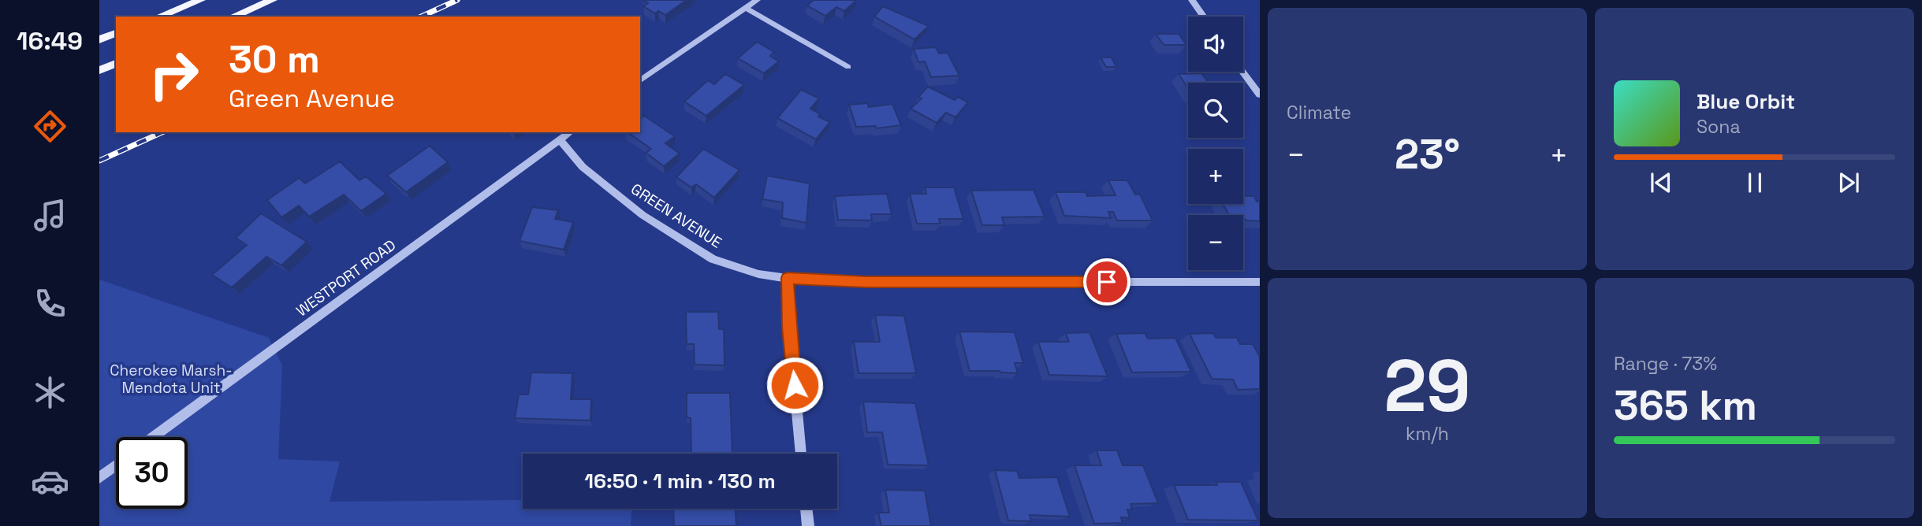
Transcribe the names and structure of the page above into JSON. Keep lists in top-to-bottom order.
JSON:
{
  "streets": {
    "street": ["GREEN AVENUE", "WESTPORT ROAD"]
  },
  "crossings": [
    ["GREEN AVENUE", "WESTPORT ROAD"]
  ],
  "parks": ["Cherokee Marsh- Mendota Unit"],
  "page": {
    "tabs": "16:49",
    "tile": [
      "Climate",
      ["29", "km/h"],
      ["Range · 73%", "365 km"]
    ],
    "map_buttons": ["+", "−"],
    "turn": ["30 m", "Green Avenue"],
    "song": ["Blue Orbit", "Sona"],
    "heat": ["−", "23°", "+"],
    "limit": "30",
    "trip": "16:50 · 1 min · 130 m"
  }
}
